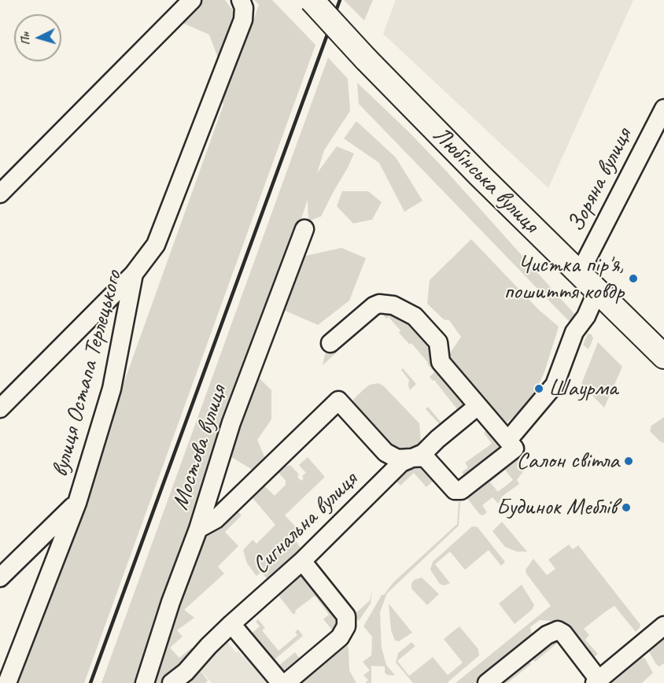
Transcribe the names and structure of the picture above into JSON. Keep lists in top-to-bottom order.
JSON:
{
  "streets": {
    "main road": ["Любінська вулиця"],
    "street": [
      "Зоряна вулиця",
      "вулиця Остапа Терлецького",
      "Мостова вулиця",
      "Сигнальна вулиця"
    ]
  },
  "crossings": [
    ["Любінська вулиця", "Зоряна вулиця"]
  ],
  "places": [
    "Чистка пір'я, пошиття ковдр",
    "Шаурма",
    "Салон світла",
    "Будинок Меблів"
  ],
  "north": "left"
}
